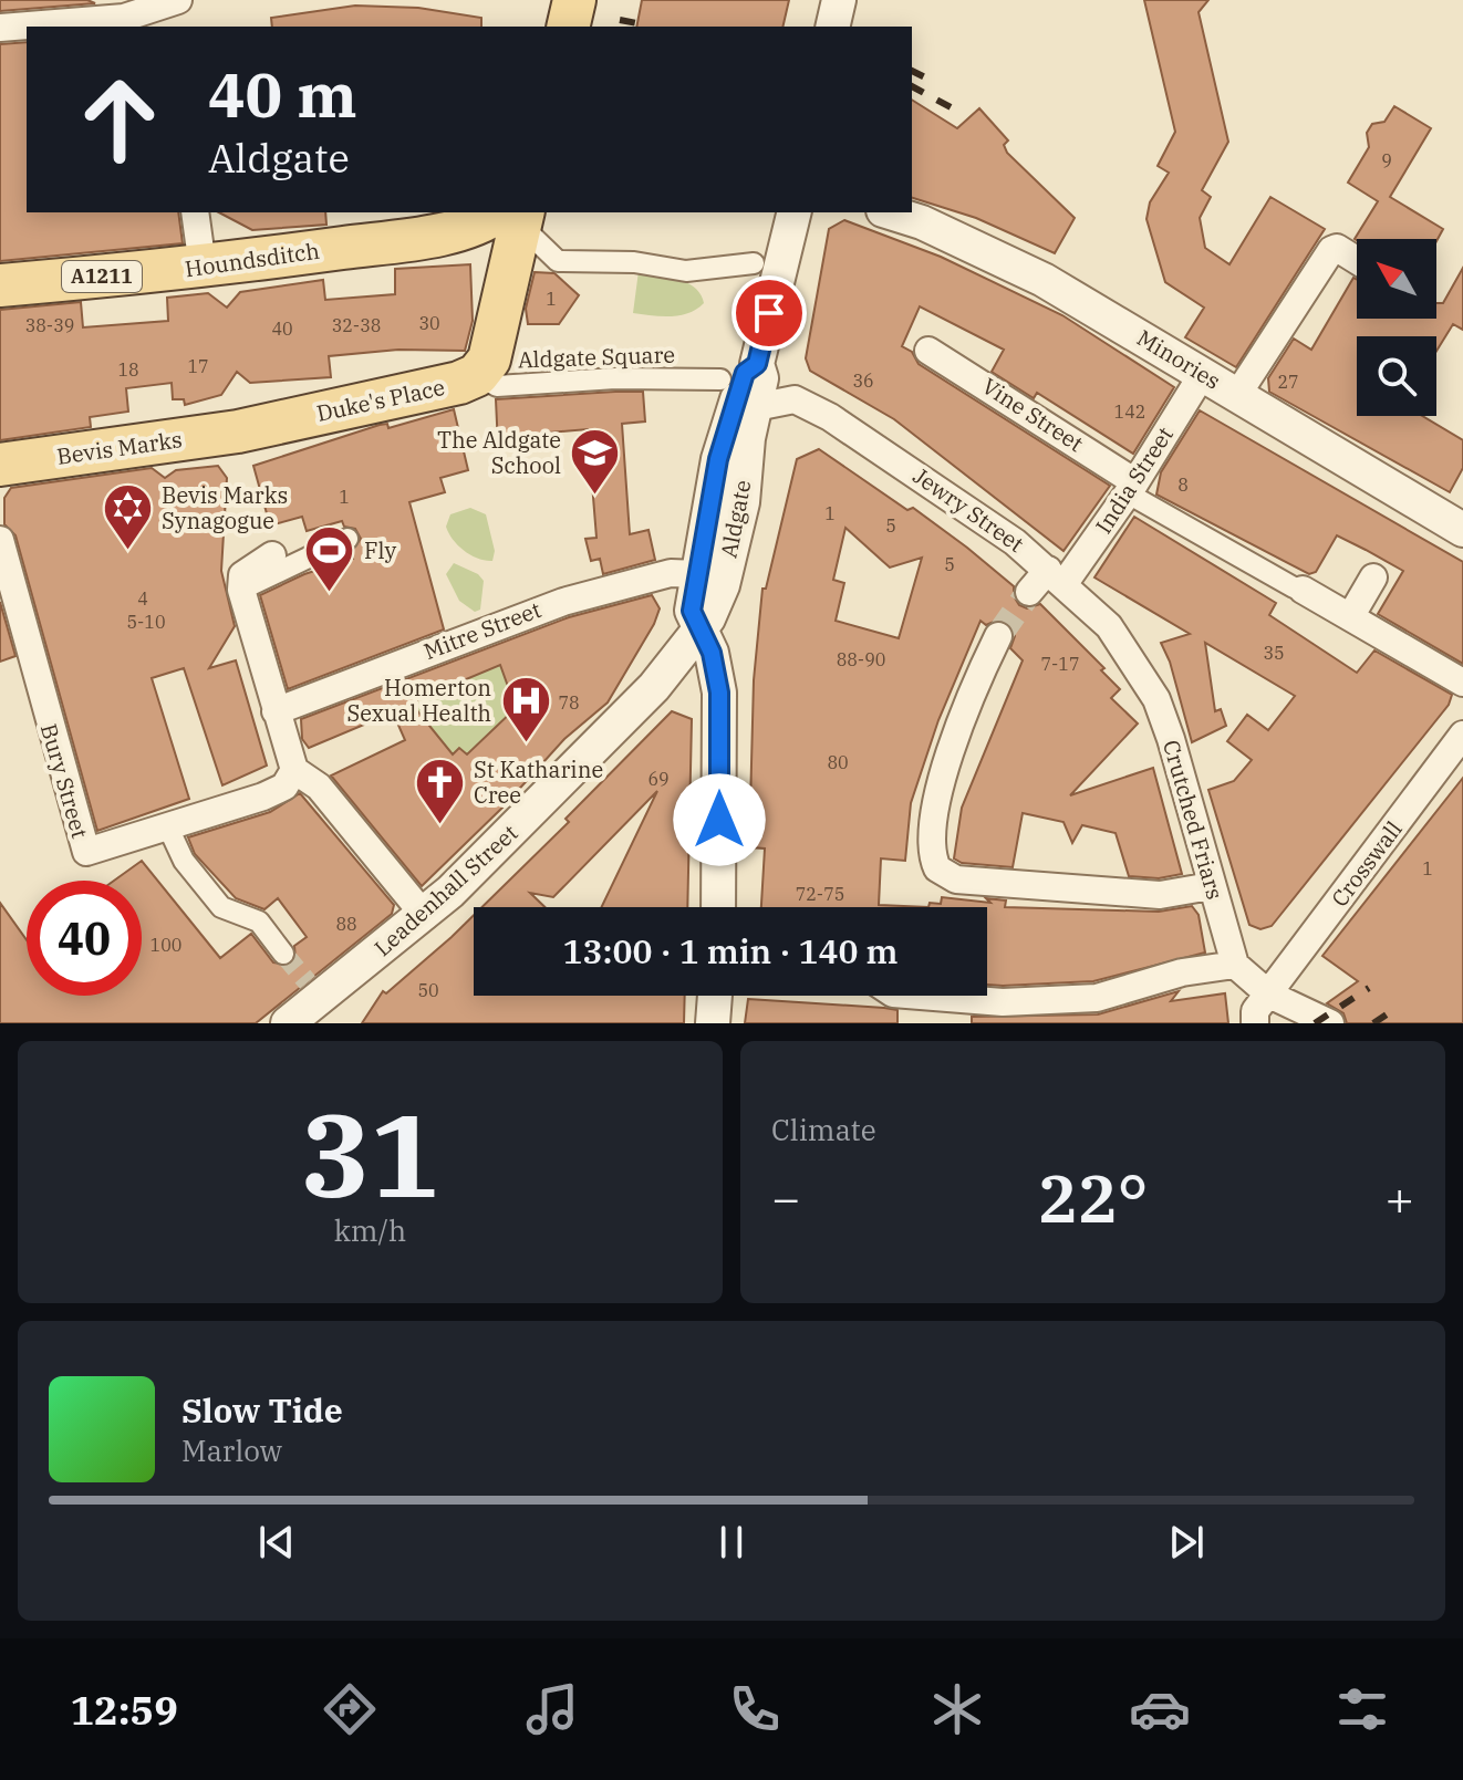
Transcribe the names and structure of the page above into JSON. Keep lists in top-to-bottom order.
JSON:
{
  "streets": {
    "main road": [
      "Houndsditch",
      "A1211",
      "Duke's Place",
      "Bevis Marks"
    ],
    "street": [
      "Aldgate Square",
      "Minories",
      "Vine Street",
      "India Street",
      "Jewry Street",
      "Aldgate",
      "Mitre Street",
      "Bury Street",
      "Crutched Friars",
      "Crosswall",
      "Leadenhall Street"
    ]
  },
  "crossings": [
    ["Aldgate Square", "Duke's Place"],
    ["Minories", "India Street"],
    ["Duke's Place", "Bevis Marks"],
    ["Vine Street", "India Street"],
    ["India Street", "Jewry Street"],
    ["Jewry Street", "Aldgate"],
    ["Jewry Street", "Crutched Friars"],
    ["Aldgate", "Mitre Street"],
    ["Aldgate", "Leadenhall Street"]
  ],
  "places": {
    "school or university": ["The Aldgate School"],
    "synagogue": ["Bevis Marks Synagogue"],
    "sports": ["Fly"],
    "hospital": ["Homerton Sexual Health"],
    "church": ["St Katharine Cree"]
  },
  "house_numbers": [
    "9",
    "1",
    "30",
    "38-39",
    "32-38",
    "40",
    "17",
    "18",
    "36",
    "27",
    "142",
    "8",
    "1",
    "1",
    "5",
    "5",
    "4",
    "5-10",
    "35",
    "88-90",
    "7-17",
    "78",
    "80",
    "69",
    "1",
    "72-75",
    "88",
    "100",
    "50"
  ],
  "north": "top left",
  "page": {
    "turn": ["40 m", "Aldgate"],
    "limit": "40",
    "trip": "13:00 · 1 min · 140 m",
    "tile": [
      ["31", "km/h"],
      "Climate"
    ],
    "heat": ["−", "22°", "+"],
    "song": ["Slow Tide", "Marlow"],
    "tabs": "12:59"
  }
}
